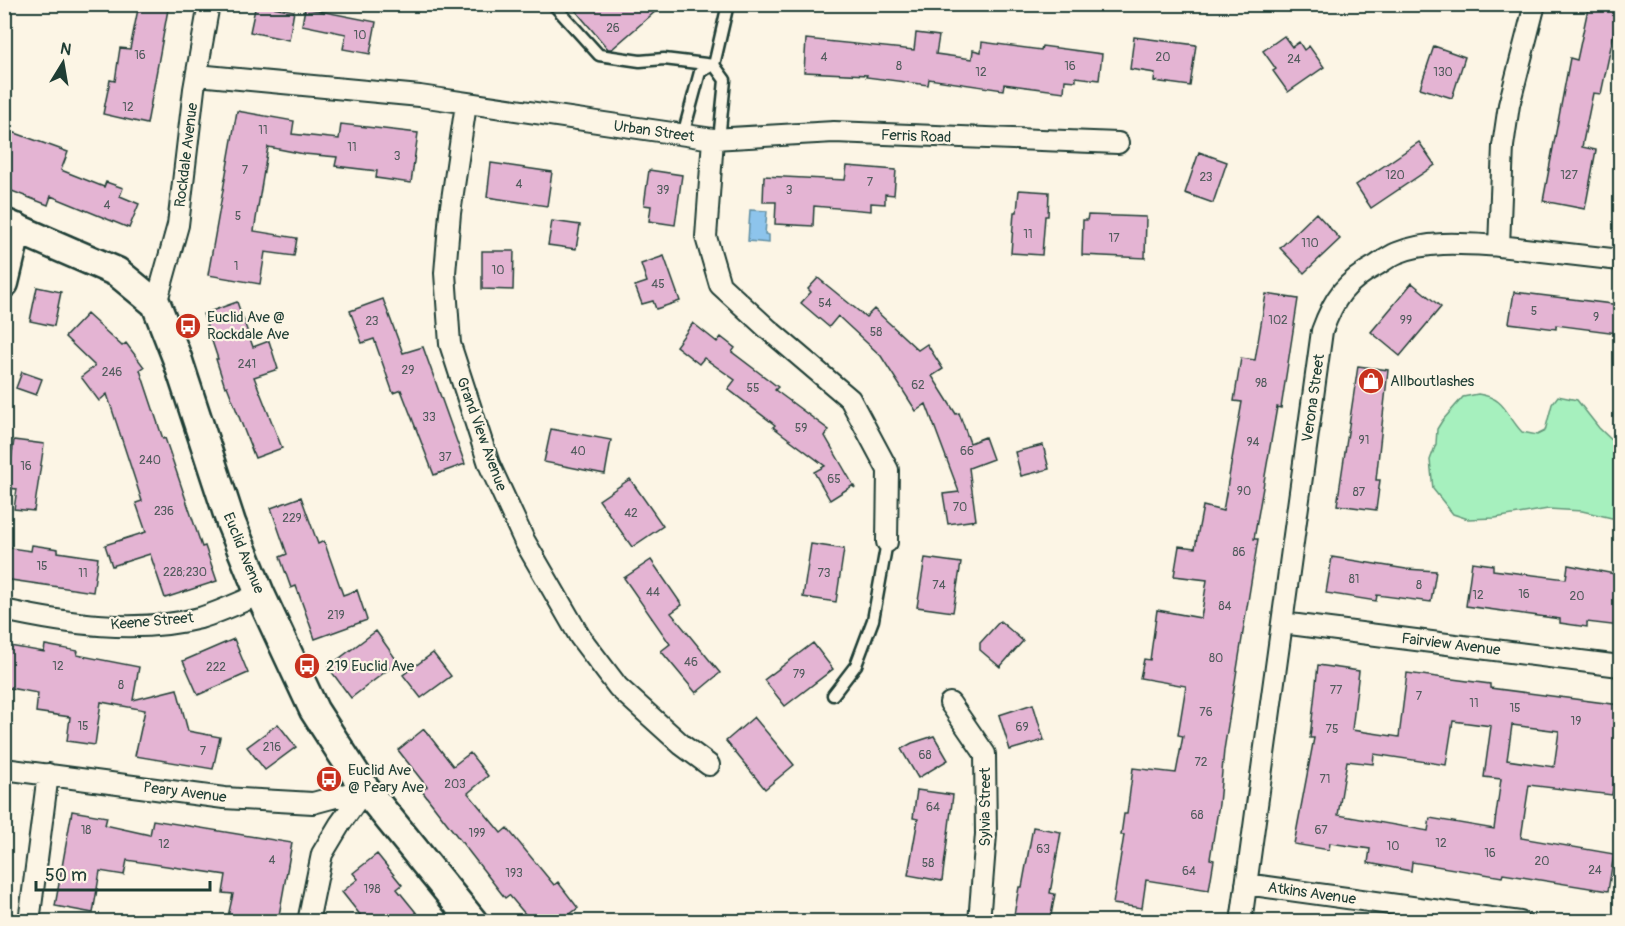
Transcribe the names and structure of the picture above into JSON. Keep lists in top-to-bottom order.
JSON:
{
  "streets": {
    "street": [
      "Urban Street",
      "Ferris Road",
      "Rockdale Avenue",
      "Verona Street",
      "Grand View Avenue",
      "Euclid Avenue",
      "Keene Street",
      "Fairview Avenue",
      "Peary Avenue",
      "Sylvia Street",
      "Atkins Avenue"
    ]
  },
  "crossings": [
    ["Urban Street", "Ferris Road"],
    ["Urban Street", "Rockdale Avenue"],
    ["Urban Street", "Grand View Avenue"],
    ["Rockdale Avenue", "Euclid Avenue"],
    ["Verona Street", "Fairview Avenue"],
    ["Verona Street", "Atkins Avenue"],
    ["Euclid Avenue", "Keene Street"],
    ["Euclid Avenue", "Peary Avenue"]
  ],
  "places": {
    "bus stop": ["Euclid Ave @ Rockdale Ave", "219 Euclid Ave", "Euclid Ave @ Peary Ave"],
    "shop": ["Allboutlashes"]
  },
  "house_numbers": [
    "26",
    "10",
    "16",
    "4",
    "20",
    "24",
    "8",
    "16",
    "12",
    "130",
    "12",
    "11",
    "11",
    "3",
    "7",
    "120",
    "127",
    "23",
    "7",
    "4",
    "39",
    "3",
    "4",
    "5",
    "11",
    "17",
    "110",
    "1",
    "10",
    "45",
    "54",
    "5",
    "9",
    "102",
    "99",
    "23",
    "58",
    "241",
    "29",
    "246",
    "98",
    "62",
    "55",
    "33",
    "59",
    "91",
    "94",
    "40",
    "66",
    "37",
    "240",
    "16",
    "65",
    "90",
    "87",
    "70",
    "236",
    "42",
    "229",
    "86",
    "15",
    "228;230",
    "11",
    "73",
    "81",
    "74",
    "8",
    "44",
    "16",
    "12",
    "20",
    "84",
    "219",
    "80",
    "46",
    "12",
    "222",
    "79",
    "8",
    "77",
    "7",
    "11",
    "15",
    "76",
    "19",
    "15",
    "69",
    "75",
    "216",
    "7",
    "68",
    "72",
    "71",
    "203",
    "64",
    "68",
    "18",
    "67",
    "199",
    "12",
    "12",
    "10",
    "63",
    "16",
    "4",
    "20",
    "58",
    "24",
    "64",
    "193",
    "198"
  ],
  "scale_bar": "50 m",
  "north": "top"
}
